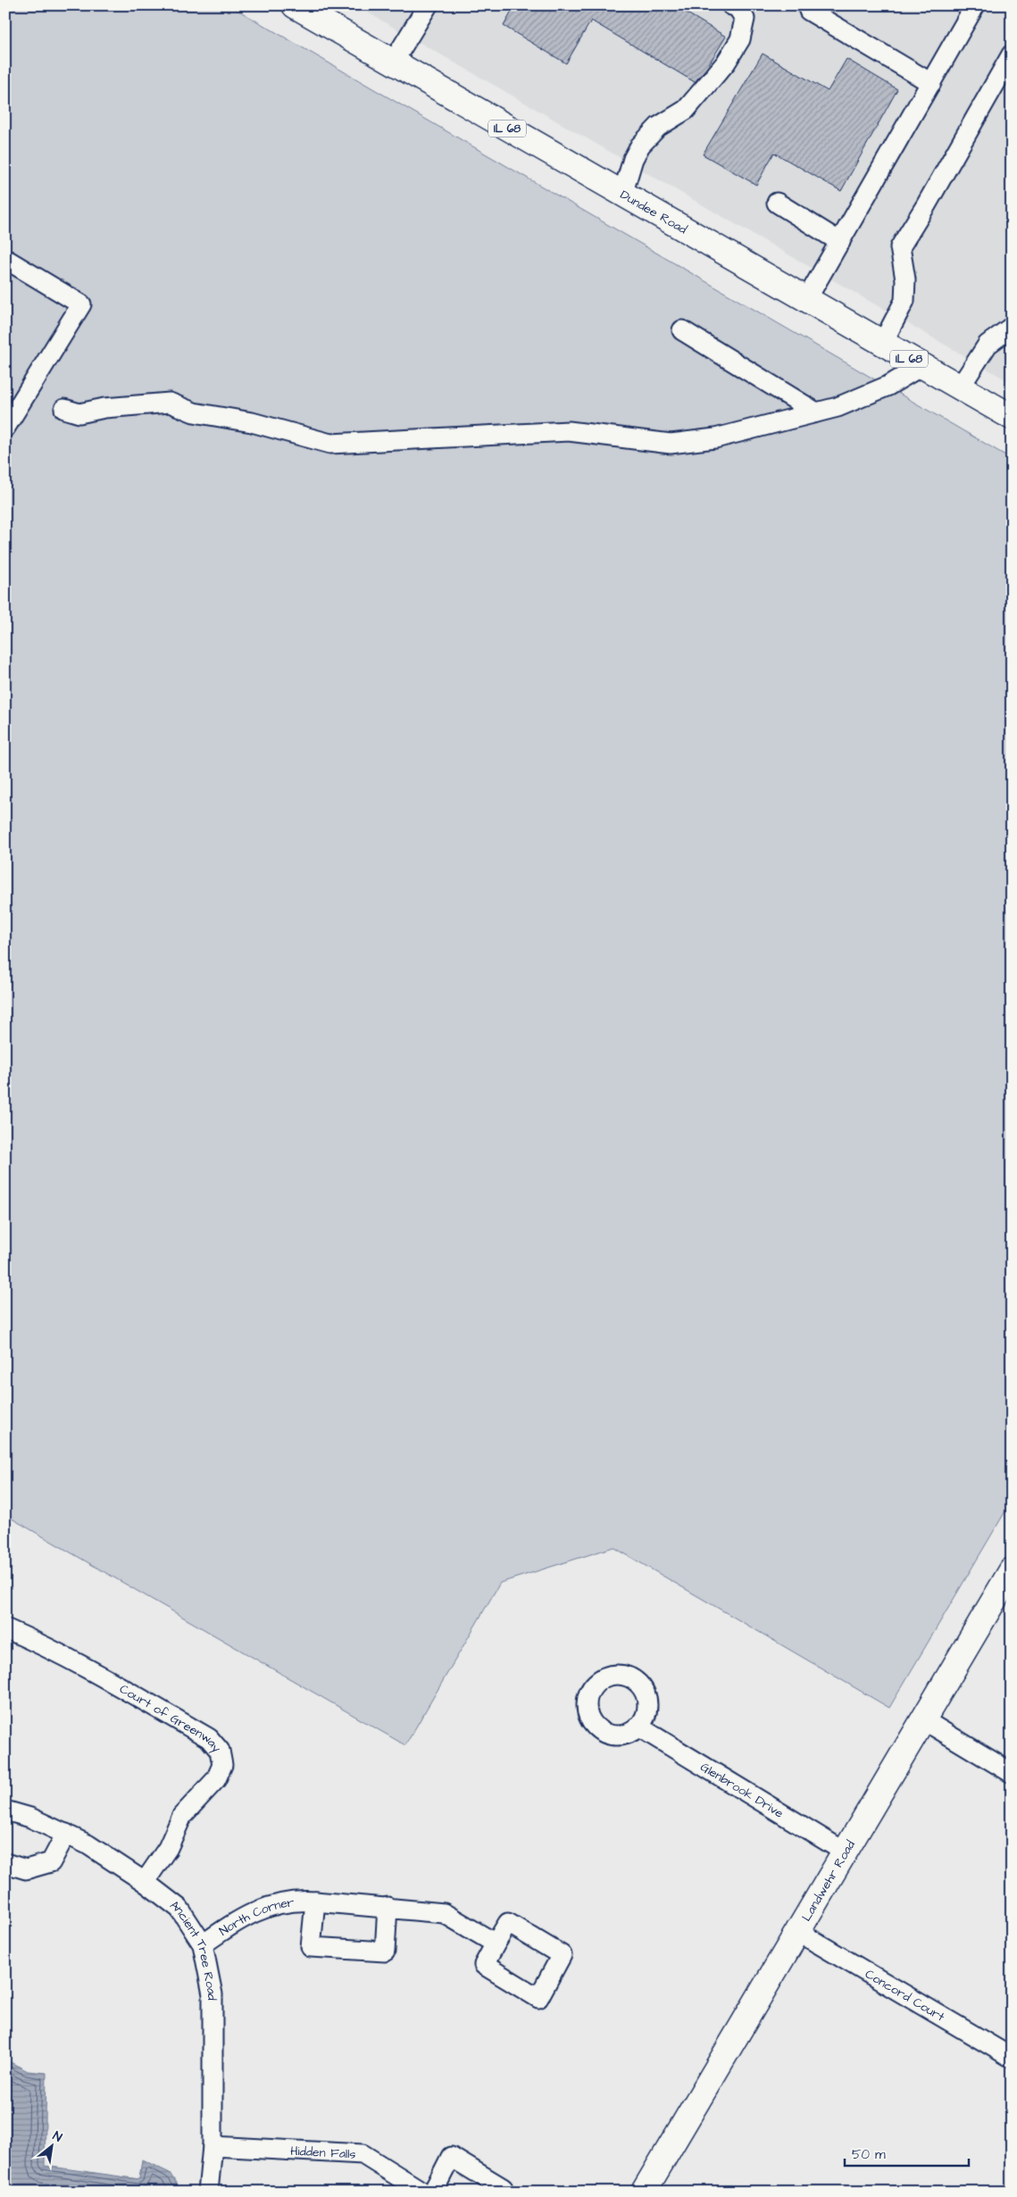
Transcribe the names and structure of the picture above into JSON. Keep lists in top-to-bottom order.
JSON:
{
  "streets": {
    "main road": ["IL 68", "Dundee Road", "Landwehr Road"],
    "street": [
      "Court of Greenway",
      "Glenbrook Drive",
      "North Corner",
      "Ancient Tree Road",
      "Concord Court",
      "Hidden Falls"
    ]
  },
  "crossings": [
    ["Court of Greenway", "Ancient Tree Road"],
    ["Glenbrook Drive", "Landwehr Road"],
    ["Landwehr Road", "Concord Court"],
    ["North Corner", "Ancient Tree Road"],
    ["Ancient Tree Road", "Hidden Falls"]
  ],
  "scale_bar": "50 m",
  "north": "top right"
}
